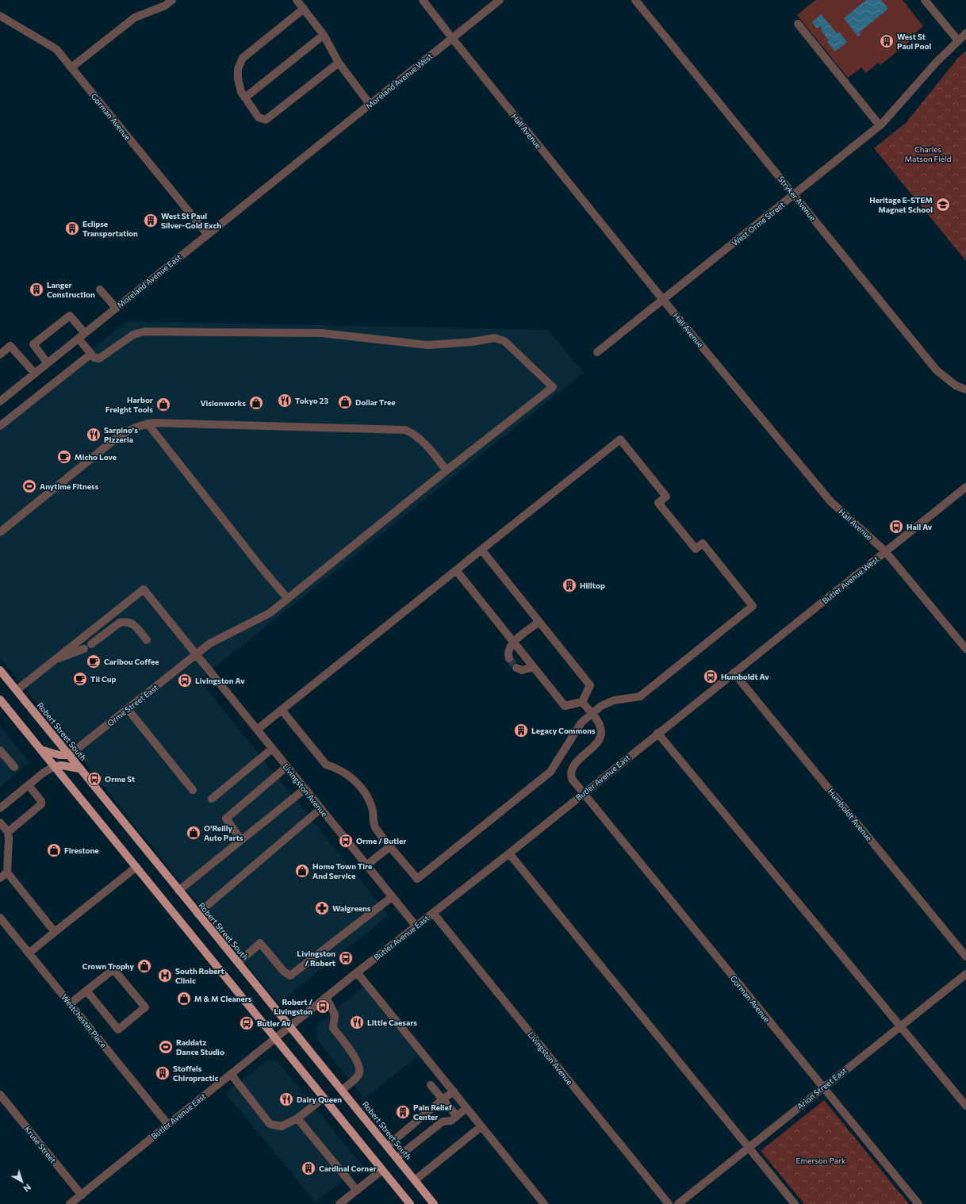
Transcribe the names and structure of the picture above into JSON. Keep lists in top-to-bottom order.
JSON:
{
  "streets": {
    "main road": ["Robert Street South"],
    "street": [
      "Moreland Avenue West",
      "Gorman Avenue",
      "Hall Avenue",
      "Stryker Avenue",
      "West Orme Street",
      "Moreland Avenue East",
      "Butler Avenue West",
      "Orme Street East",
      "Butler Avenue East",
      "Livingston Avenue",
      "Humboldt Avenue",
      "Westchester Place",
      "Arion Street East",
      "Kruse Street"
    ]
  },
  "crossings": [
    ["Moreland Avenue West", "Hall Avenue"],
    ["Moreland Avenue West", "Moreland Avenue East"],
    ["Gorman Avenue", "Moreland Avenue East"],
    ["Gorman Avenue", "Butler Avenue East"],
    ["Gorman Avenue", "Arion Street East"],
    ["Hall Avenue", "West Orme Street"],
    ["Hall Avenue", "Butler Avenue West"],
    ["Stryker Avenue", "West Orme Street"],
    ["Butler Avenue West", "Butler Avenue East"],
    ["Butler Avenue West", "Humboldt Avenue"],
    ["Orme Street East", "Robert Street South"],
    ["Orme Street East", "Livingston Avenue"],
    ["Robert Street South", "Butler Avenue East"],
    ["Butler Avenue East", "Livingston Avenue"],
    ["Butler Avenue East", "Humboldt Avenue"],
    ["Butler Avenue East", "Westchester Place"],
    ["Butler Avenue East", "Kruse Street"]
  ],
  "parks": ["Charles Matson Field", "Emerson Park"],
  "places": {
    "building": [
      "West St Paul Pool",
      "West St Paul Silver-Gold Exch",
      "Eclipse Transportation",
      "Langer Construction",
      "Hilltop",
      "Legacy Commons",
      "Stoffels Chiropractic",
      "Pain Relief Center",
      "Cardinal Corner"
    ],
    "school or university": ["Heritage E-STEM Magnet School"],
    "restaurant": [
      "Tokyo 23",
      "Sarpino's Pizzeria",
      "Little Caesars",
      "Dairy Queen"
    ],
    "shop": [
      "Dollar Tree",
      "Visionworks",
      "Harbor Freight Tools",
      "O'Reilly Auto Parts",
      "Firestone",
      "Home Town Tire And Service",
      "Crown Trophy",
      "M & M Cleaners"
    ],
    "cafe": ["Micho Love", "Caribou Coffee", "Tii Cup"],
    "sports": ["Anytime Fitness", "Raddatz Dance Studio"],
    "bus stop": [
      "Hall Av",
      "Humboldt Av",
      "Livingston Av",
      "Orme St",
      "Orme / Butler",
      "Livingston / Robert",
      "Robert / Livingston",
      "Butler Av"
    ],
    "pharmacy": ["Walgreens"],
    "hospital": ["South Robert Clinic"]
  },
  "north": "bottom right"
}
